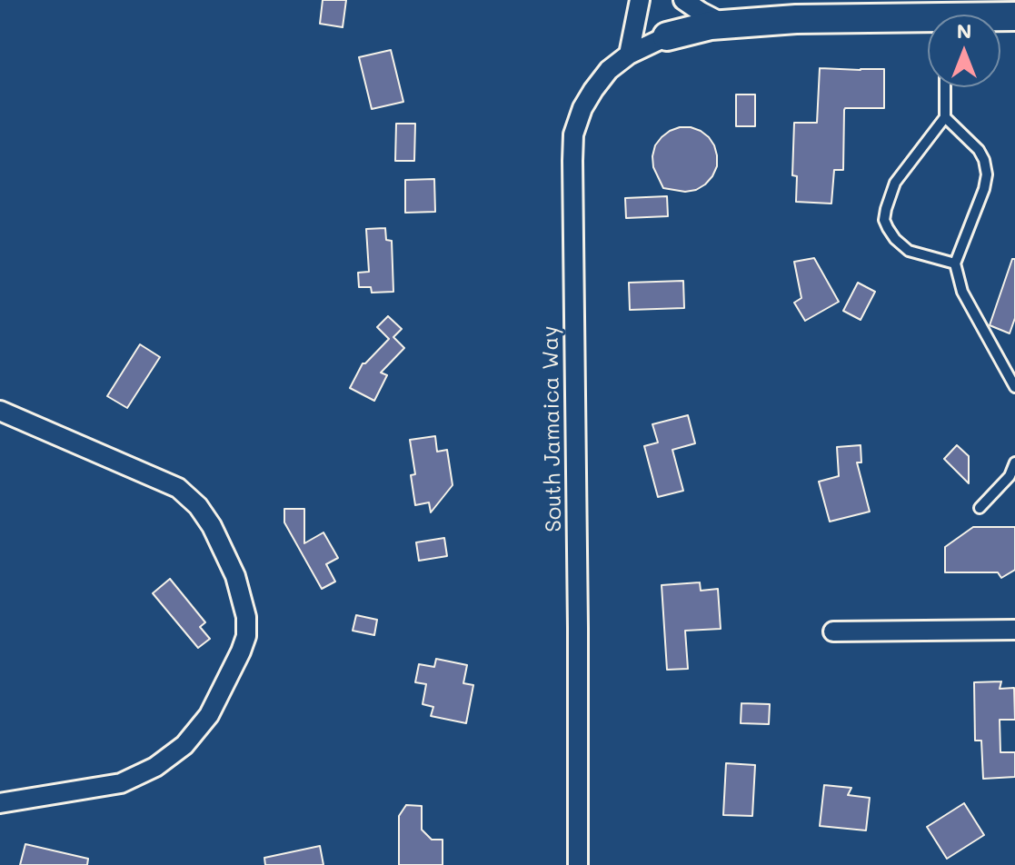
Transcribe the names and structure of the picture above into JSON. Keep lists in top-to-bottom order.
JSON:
{
  "streets": {
    "street": ["South Jamaica Way"]
  },
  "north": "top"
}
